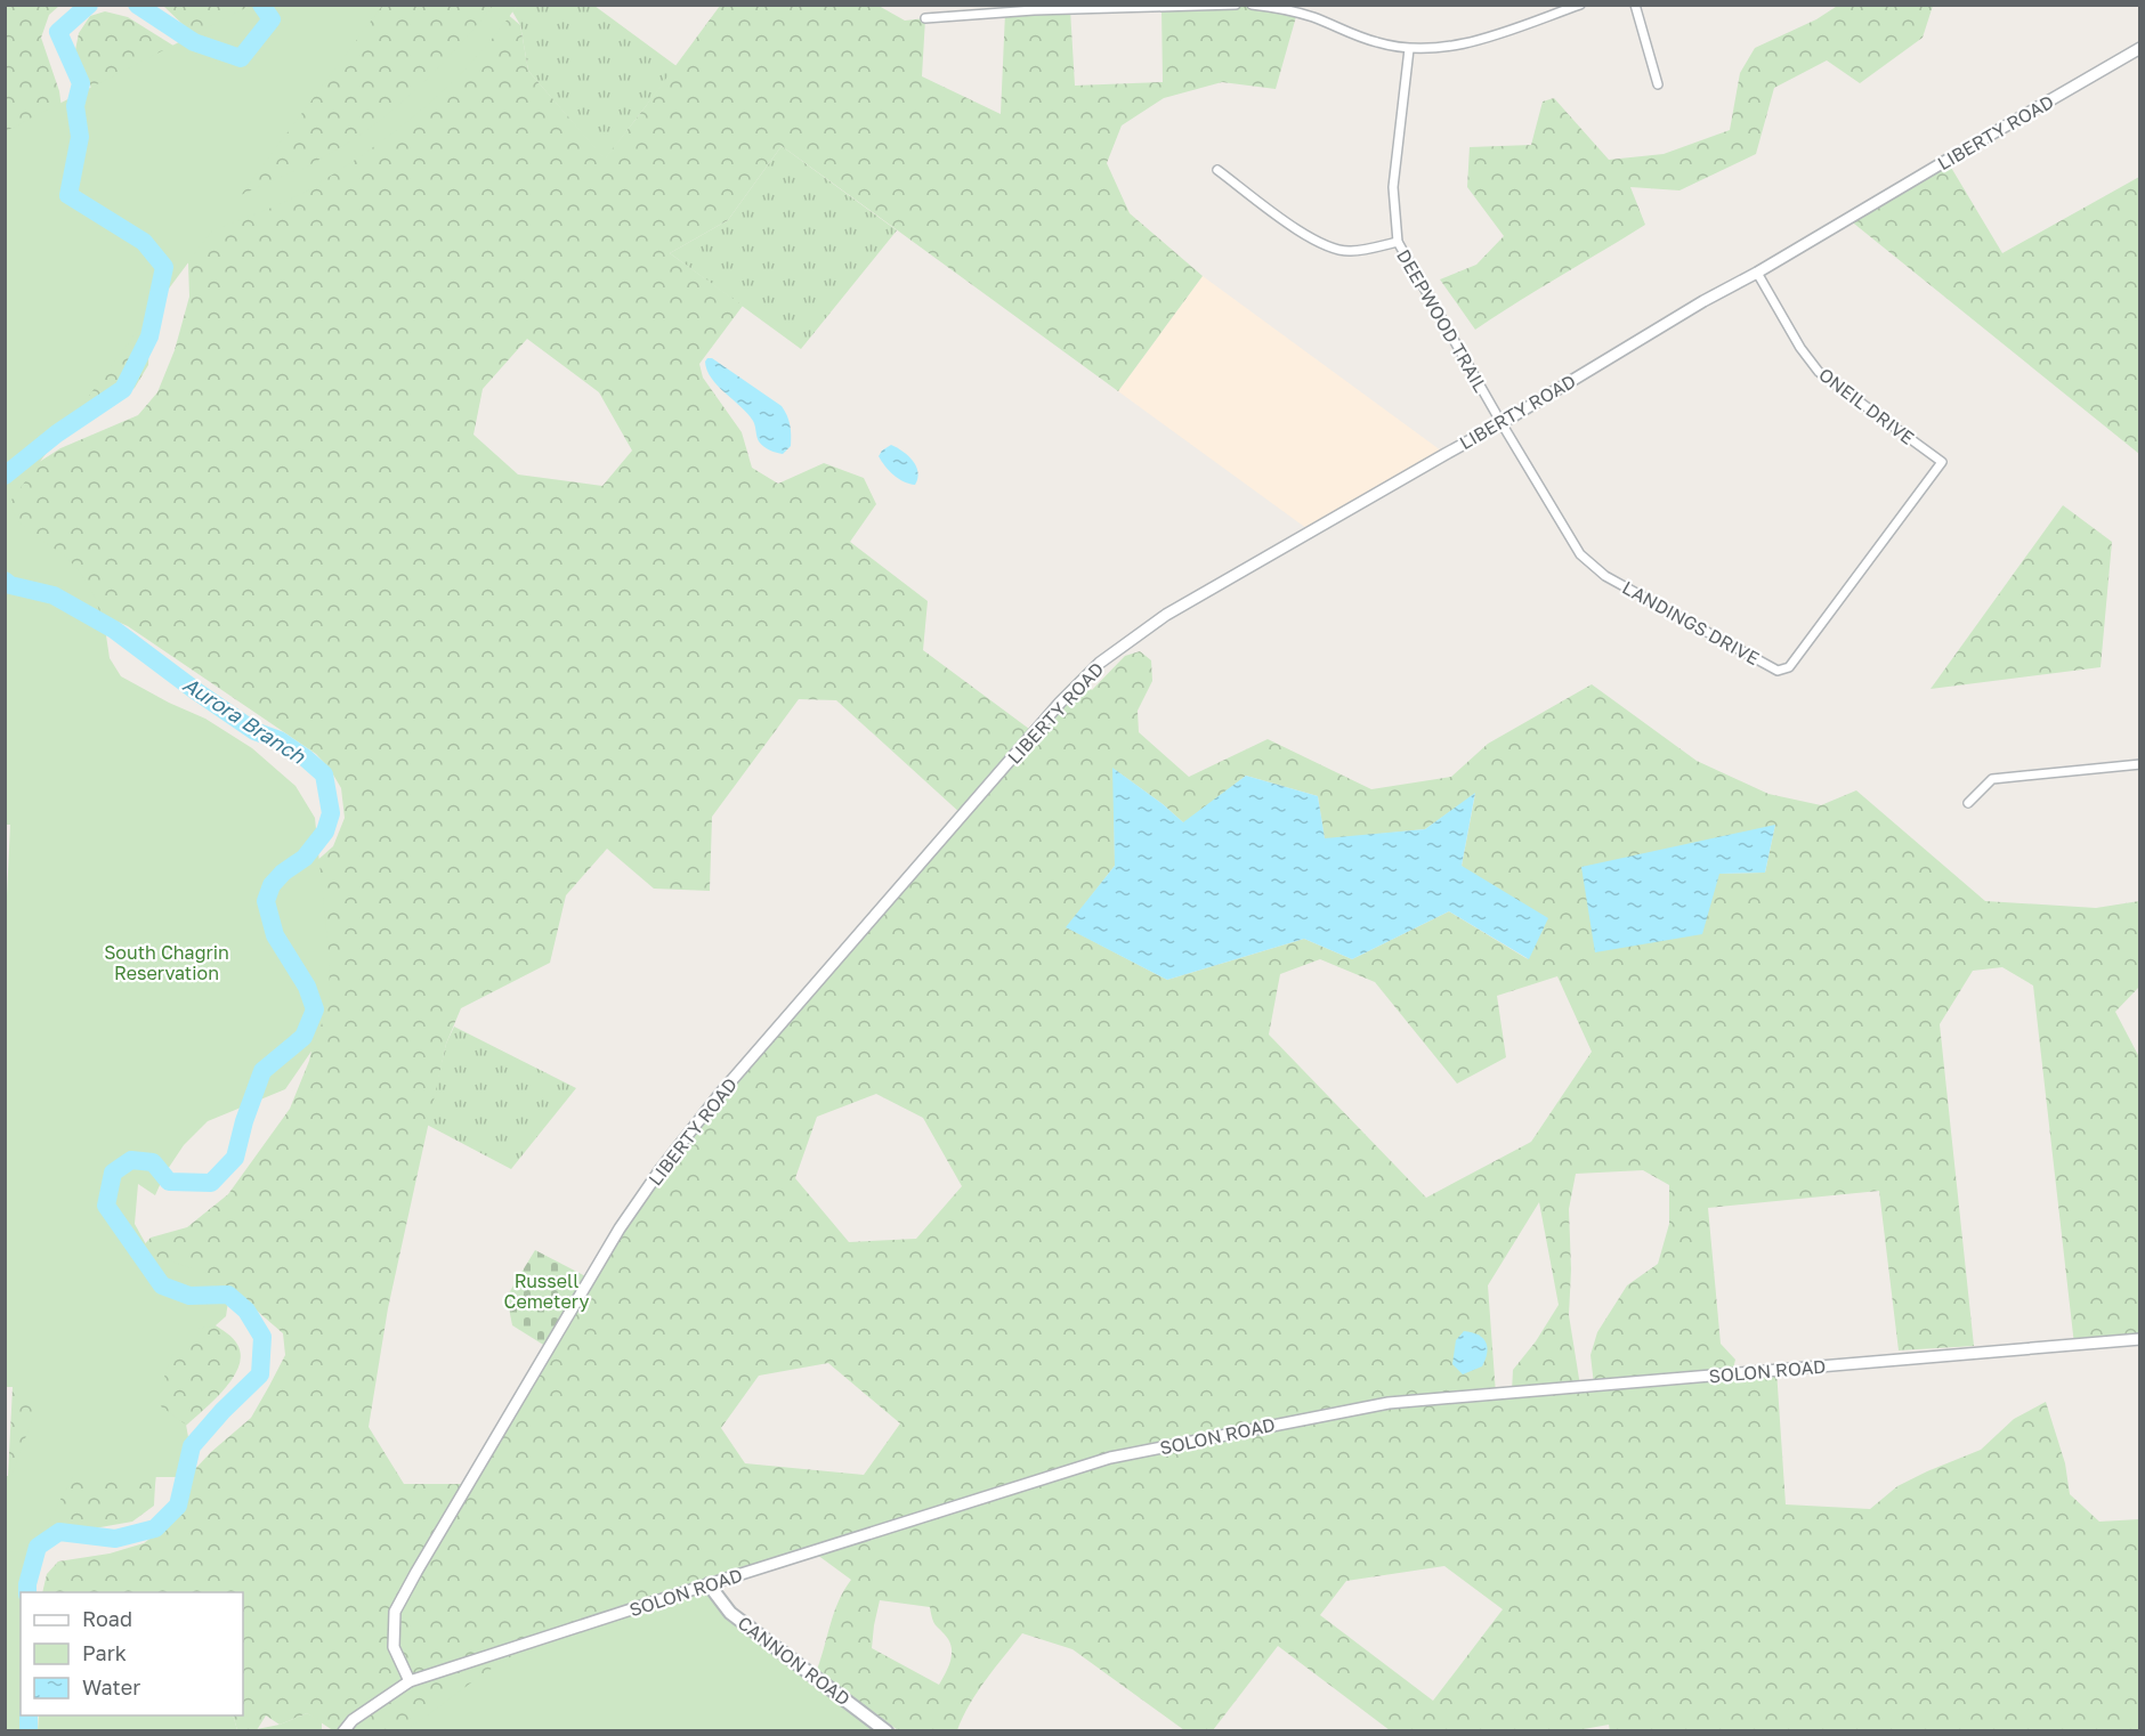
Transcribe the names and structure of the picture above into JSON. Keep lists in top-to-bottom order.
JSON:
{
  "streets": {
    "main road": ["CANNON ROAD"],
    "street": [
      "LIBERTY ROAD",
      "DEEPWOOD TRAIL",
      "ONEIL DRIVE",
      "LANDINGS DRIVE",
      "SOLON ROAD"
    ]
  },
  "crossings": [
    ["LIBERTY ROAD", "DEEPWOOD TRAIL"],
    ["LIBERTY ROAD", "ONEIL DRIVE"],
    ["LIBERTY ROAD", "LANDINGS DRIVE"],
    ["LIBERTY ROAD", "SOLON ROAD"],
    ["DEEPWOOD TRAIL", "LANDINGS DRIVE"],
    ["ONEIL DRIVE", "LANDINGS DRIVE"],
    ["SOLON ROAD", "CANNON ROAD"]
  ],
  "water": ["Aurora Branch"],
  "parks": ["South Chagrin Reservation", "Russell Cemetery"],
  "legend": ["Road", "Park", "Water"]
}
